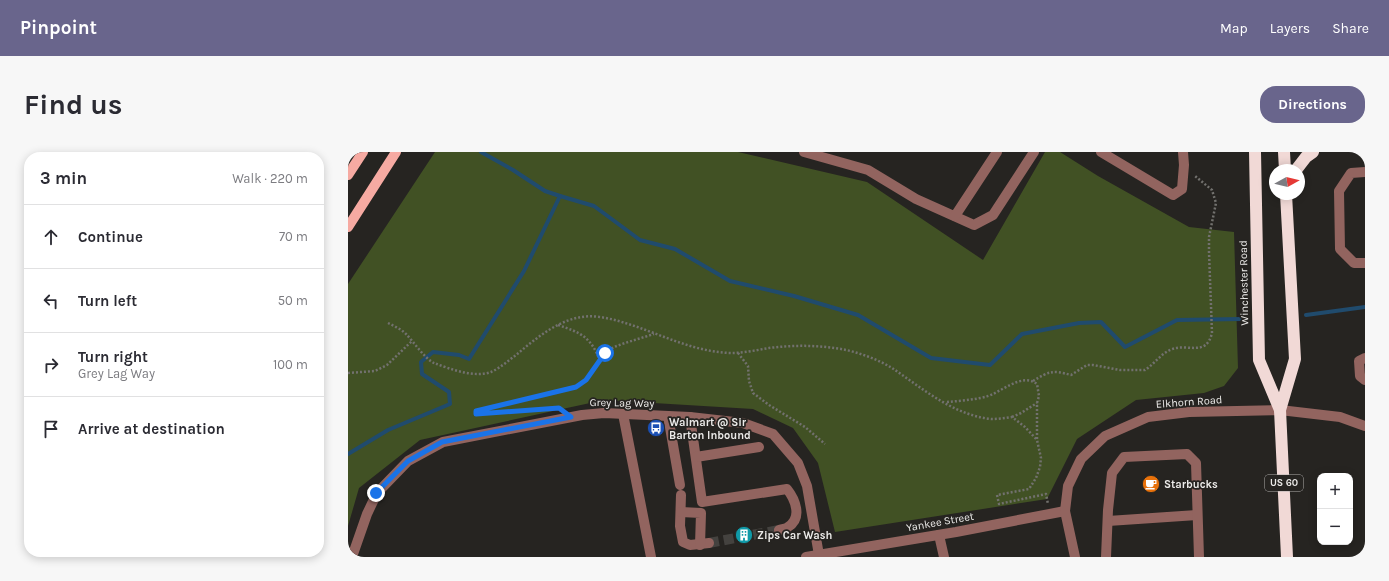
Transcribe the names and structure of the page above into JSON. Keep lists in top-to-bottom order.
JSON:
{
  "streets": {
    "highway": ["Winchester Road", "US 60"],
    "street": ["Elkhorn Road", "Grey Lag Way", "Yankee Street"]
  },
  "crossings": [
    ["Winchester Road", "Elkhorn Road"],
    ["Elkhorn Road", "Yankee Street"],
    ["Grey Lag Way", "Yankee Street"]
  ],
  "places": {
    "bus stop": ["Walmart @ Sir Barton Inbound"],
    "cafe": ["Starbucks"],
    "building": ["Zips Car Wash"]
  },
  "north": "right",
  "page": {
    "header": "Pinpoint",
    "nav": ["Map", "Layers", "Share"],
    "buttons": "Directions",
    "title": "Find us",
    "heading": ["3 min", "Walk · 220 m"],
    "list": [
      ["Continue", "70 m"],
      ["Turn left", "50 m"],
      ["Turn right", "Grey Lag Way", "100 m"],
      "Arrive at destination"
    ],
    "map_buttons": ["+", "−"]
  }
}
